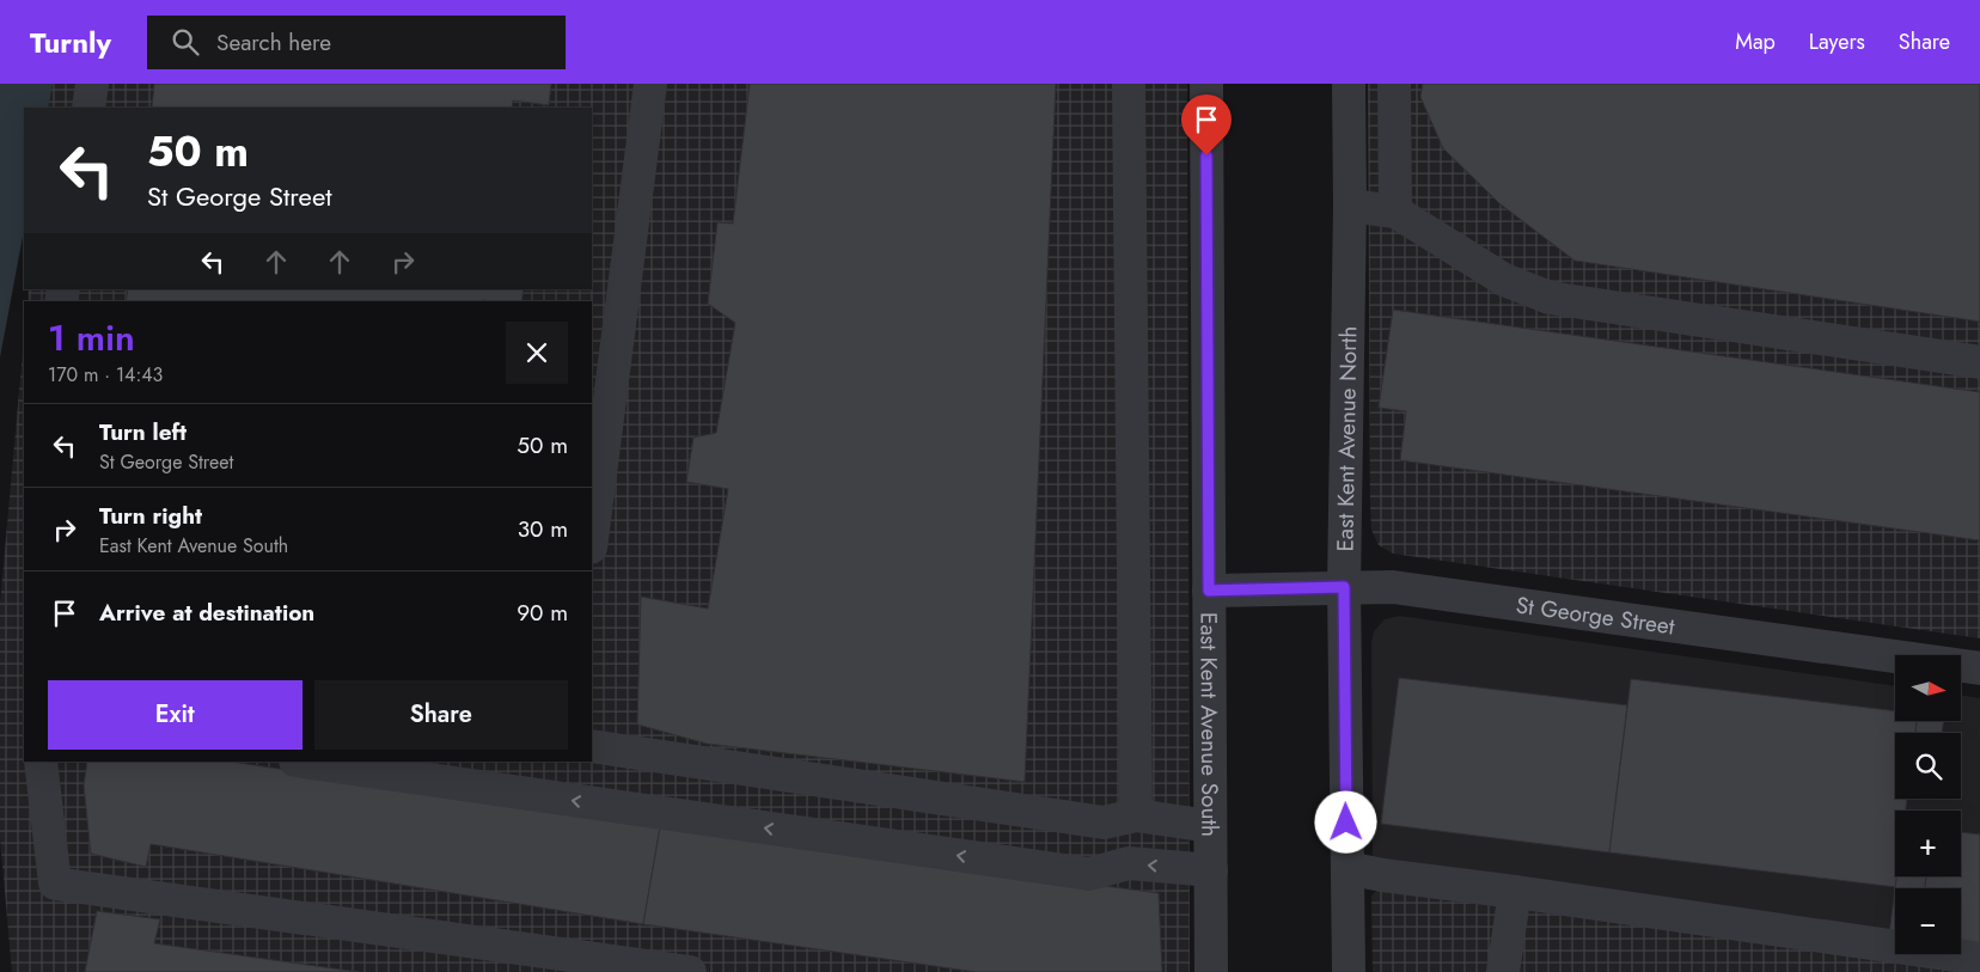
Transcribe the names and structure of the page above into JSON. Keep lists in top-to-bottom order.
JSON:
{
  "streets": {
    "street": ["East Kent Avenue North", "St George Street", "East Kent Avenue South"]
  },
  "crossings": [
    ["East Kent Avenue North", "St George Street"],
    ["St George Street", "East Kent Avenue South"]
  ],
  "north": "right",
  "page": {
    "header": "Turnly",
    "search": "Search here",
    "nav": ["Map", "Layers", "Share"],
    "turn": ["50 m", "St George Street"],
    "heading": ["1 min", "170 m · 14:43"],
    "list": [
      {
        "name": "Turn left",
        "note": "St George Street",
        "value": "50 m"
      },
      {
        "name": "Turn right",
        "note": "East Kent Avenue South",
        "value": "30 m"
      },
      {
        "name": "Arrive at destination",
        "value": "90 m"
      }
    ],
    "map_buttons": ["+", "−"],
    "buttons": ["Exit", "Share"]
  }
}
